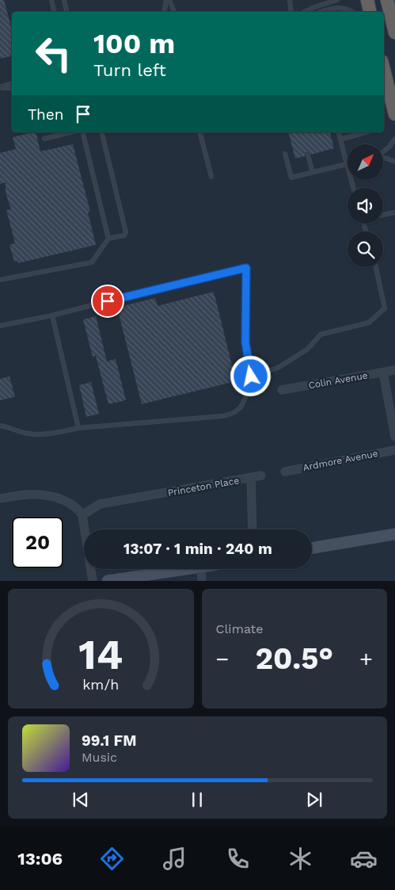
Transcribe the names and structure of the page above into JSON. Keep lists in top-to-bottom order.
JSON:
{
  "streets": {
    "street": ["Colin Avenue", "Ardmore Avenue", "Princeton Place"]
  },
  "north": "top right",
  "page": {
    "turn": ["100 m", "Turn left"],
    "then": "Then",
    "limit": "20",
    "trip": "13:07 · 1 min · 240 m",
    "tile": "Climate",
    "heat": ["−", "20.5°", "+"],
    "song": ["99.1 FM", "Music"],
    "tabs": "13:06",
    "gauge": ["14", "km/h"]
  }
}
